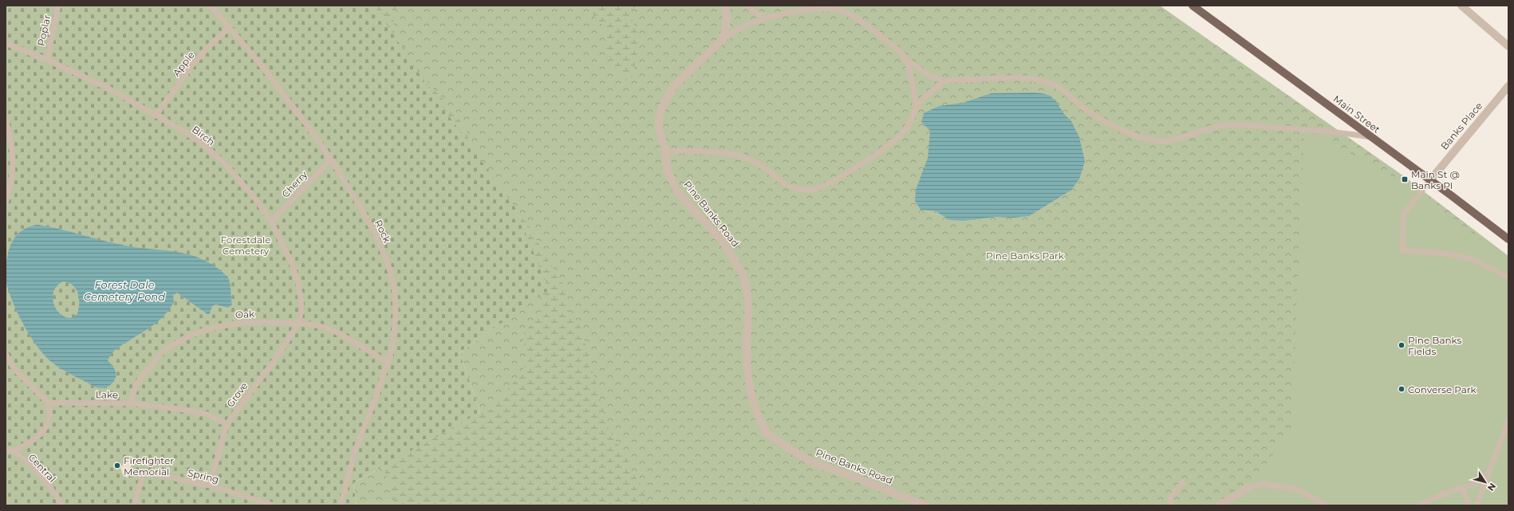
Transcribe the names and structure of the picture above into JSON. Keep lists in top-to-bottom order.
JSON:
{
  "streets": {
    "main road": ["Main Street"],
    "street": ["Banks Place", "Pine Banks Road"],
    "lane": [
      "Poplar",
      "Apple",
      "Birch",
      "Cherry",
      "Rock",
      "Oak",
      "Lake",
      "Grove",
      "Central",
      "Spring"
    ]
  },
  "crossings": [
    ["Poplar", "Birch"],
    ["Apple", "Birch"],
    ["Apple", "Rock"],
    ["Main Street", "Banks Place"],
    ["Birch", "Cherry"],
    ["Birch", "Oak"],
    ["Birch", "Grove"],
    ["Cherry", "Rock"],
    ["Rock", "Oak"],
    ["Oak", "Lake"],
    ["Oak", "Grove"],
    ["Lake", "Grove"],
    ["Grove", "Spring"]
  ],
  "water": ["Forest Dale Cemetery Pond"],
  "parks": ["Forestdale Cemetery", "Pine Banks Park"],
  "places": {
    "transit": ["Main St @ Banks Pl"],
    "other": ["Pine Banks Fields", "Converse Park", "Firefighter Memorial"]
  },
  "north": "bottom right"
}
